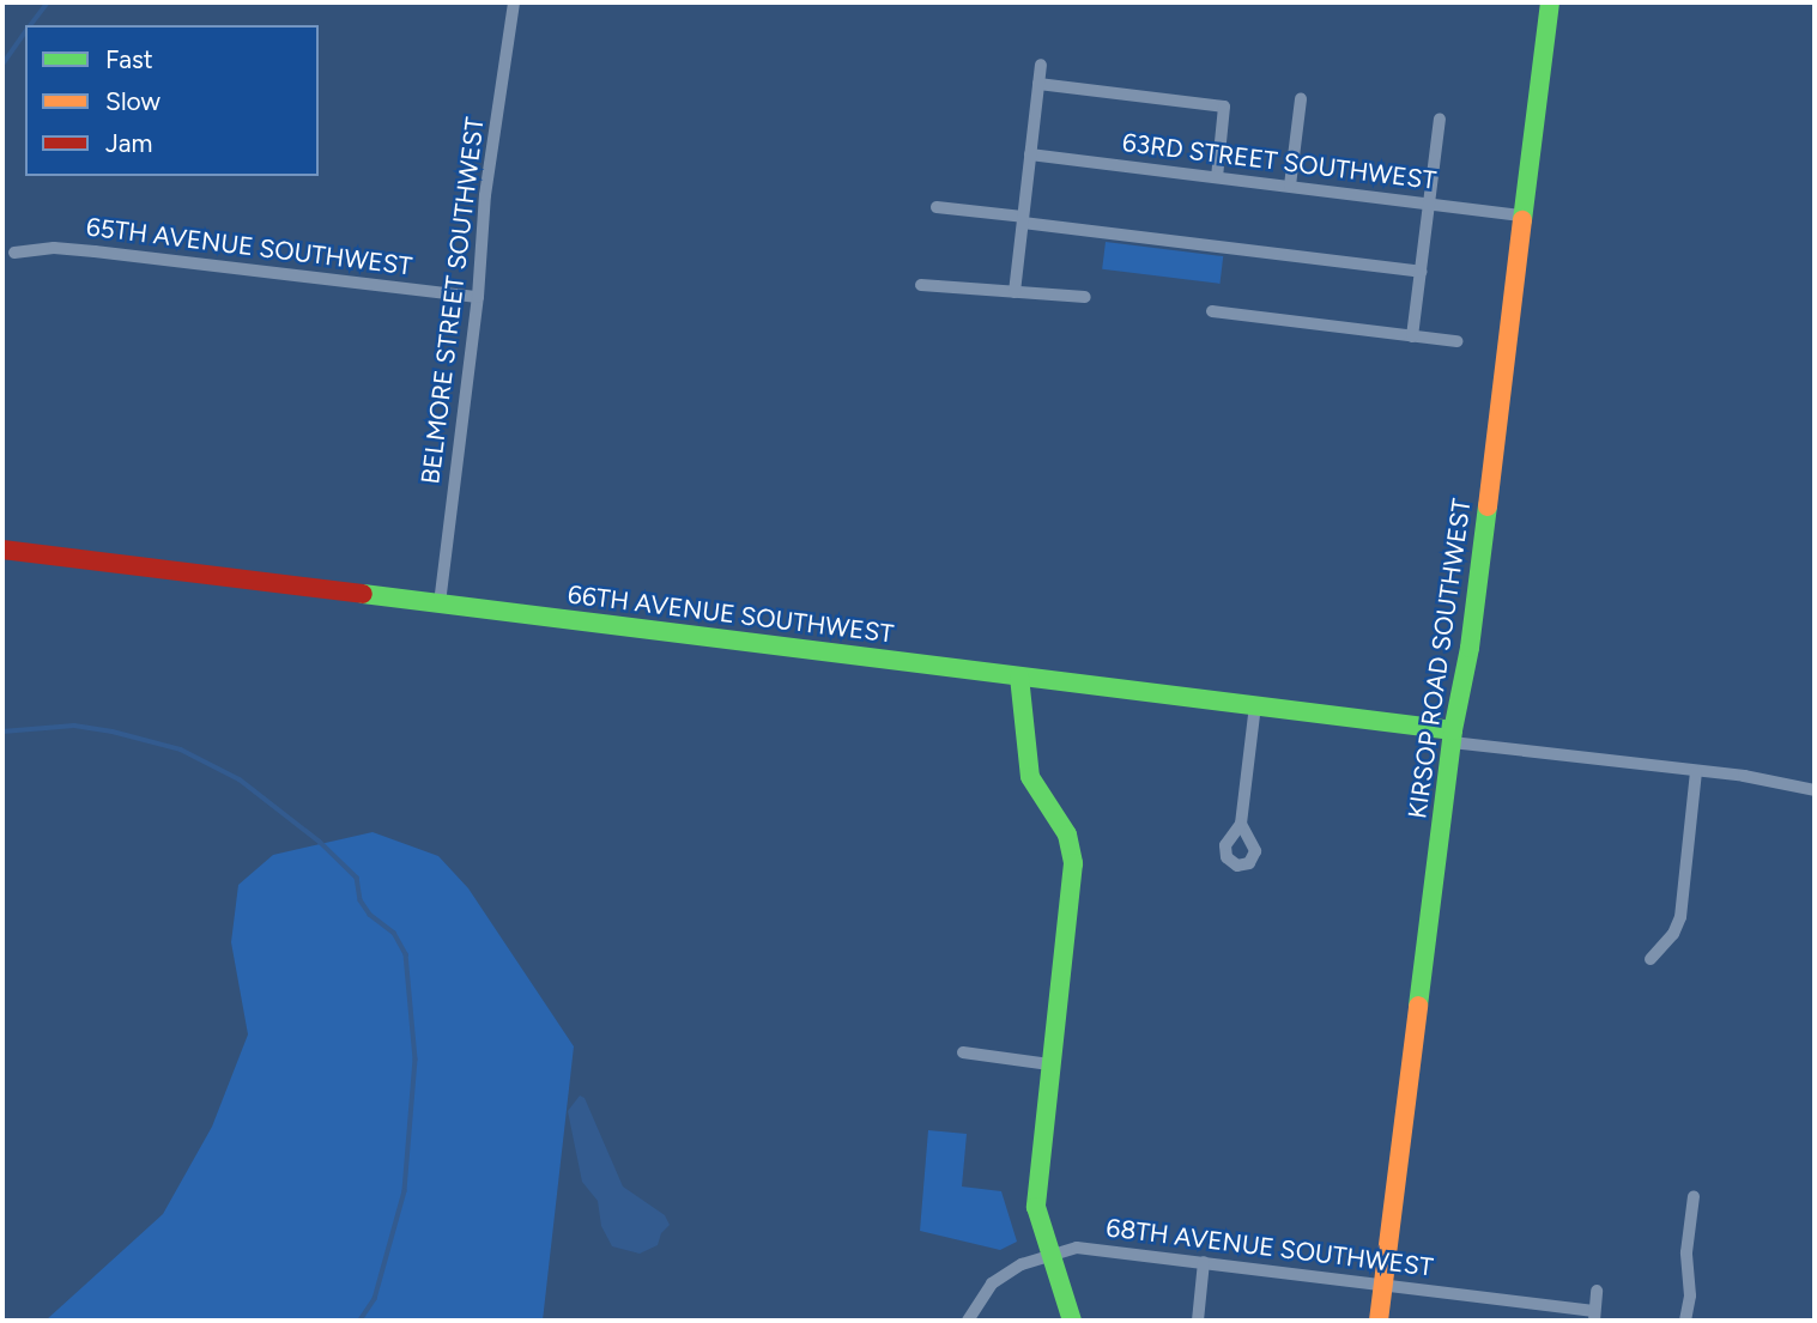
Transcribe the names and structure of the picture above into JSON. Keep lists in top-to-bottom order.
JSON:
{
  "streets": {
    "street": [
      "63RD STREET SOUTHWEST",
      "65TH AVENUE SOUTHWEST",
      "BELMORE STREET SOUTHWEST",
      "66TH AVENUE SOUTHWEST",
      "KIRSOP ROAD SOUTHWEST",
      "68TH AVENUE SOUTHWEST"
    ]
  },
  "crossings": [
    ["63RD STREET SOUTHWEST", "KIRSOP ROAD SOUTHWEST"],
    ["65TH AVENUE SOUTHWEST", "BELMORE STREET SOUTHWEST"],
    ["BELMORE STREET SOUTHWEST", "66TH AVENUE SOUTHWEST"],
    ["66TH AVENUE SOUTHWEST", "KIRSOP ROAD SOUTHWEST"],
    ["KIRSOP ROAD SOUTHWEST", "68TH AVENUE SOUTHWEST"]
  ],
  "legend": ["Fast", "Slow", "Jam"]
}
